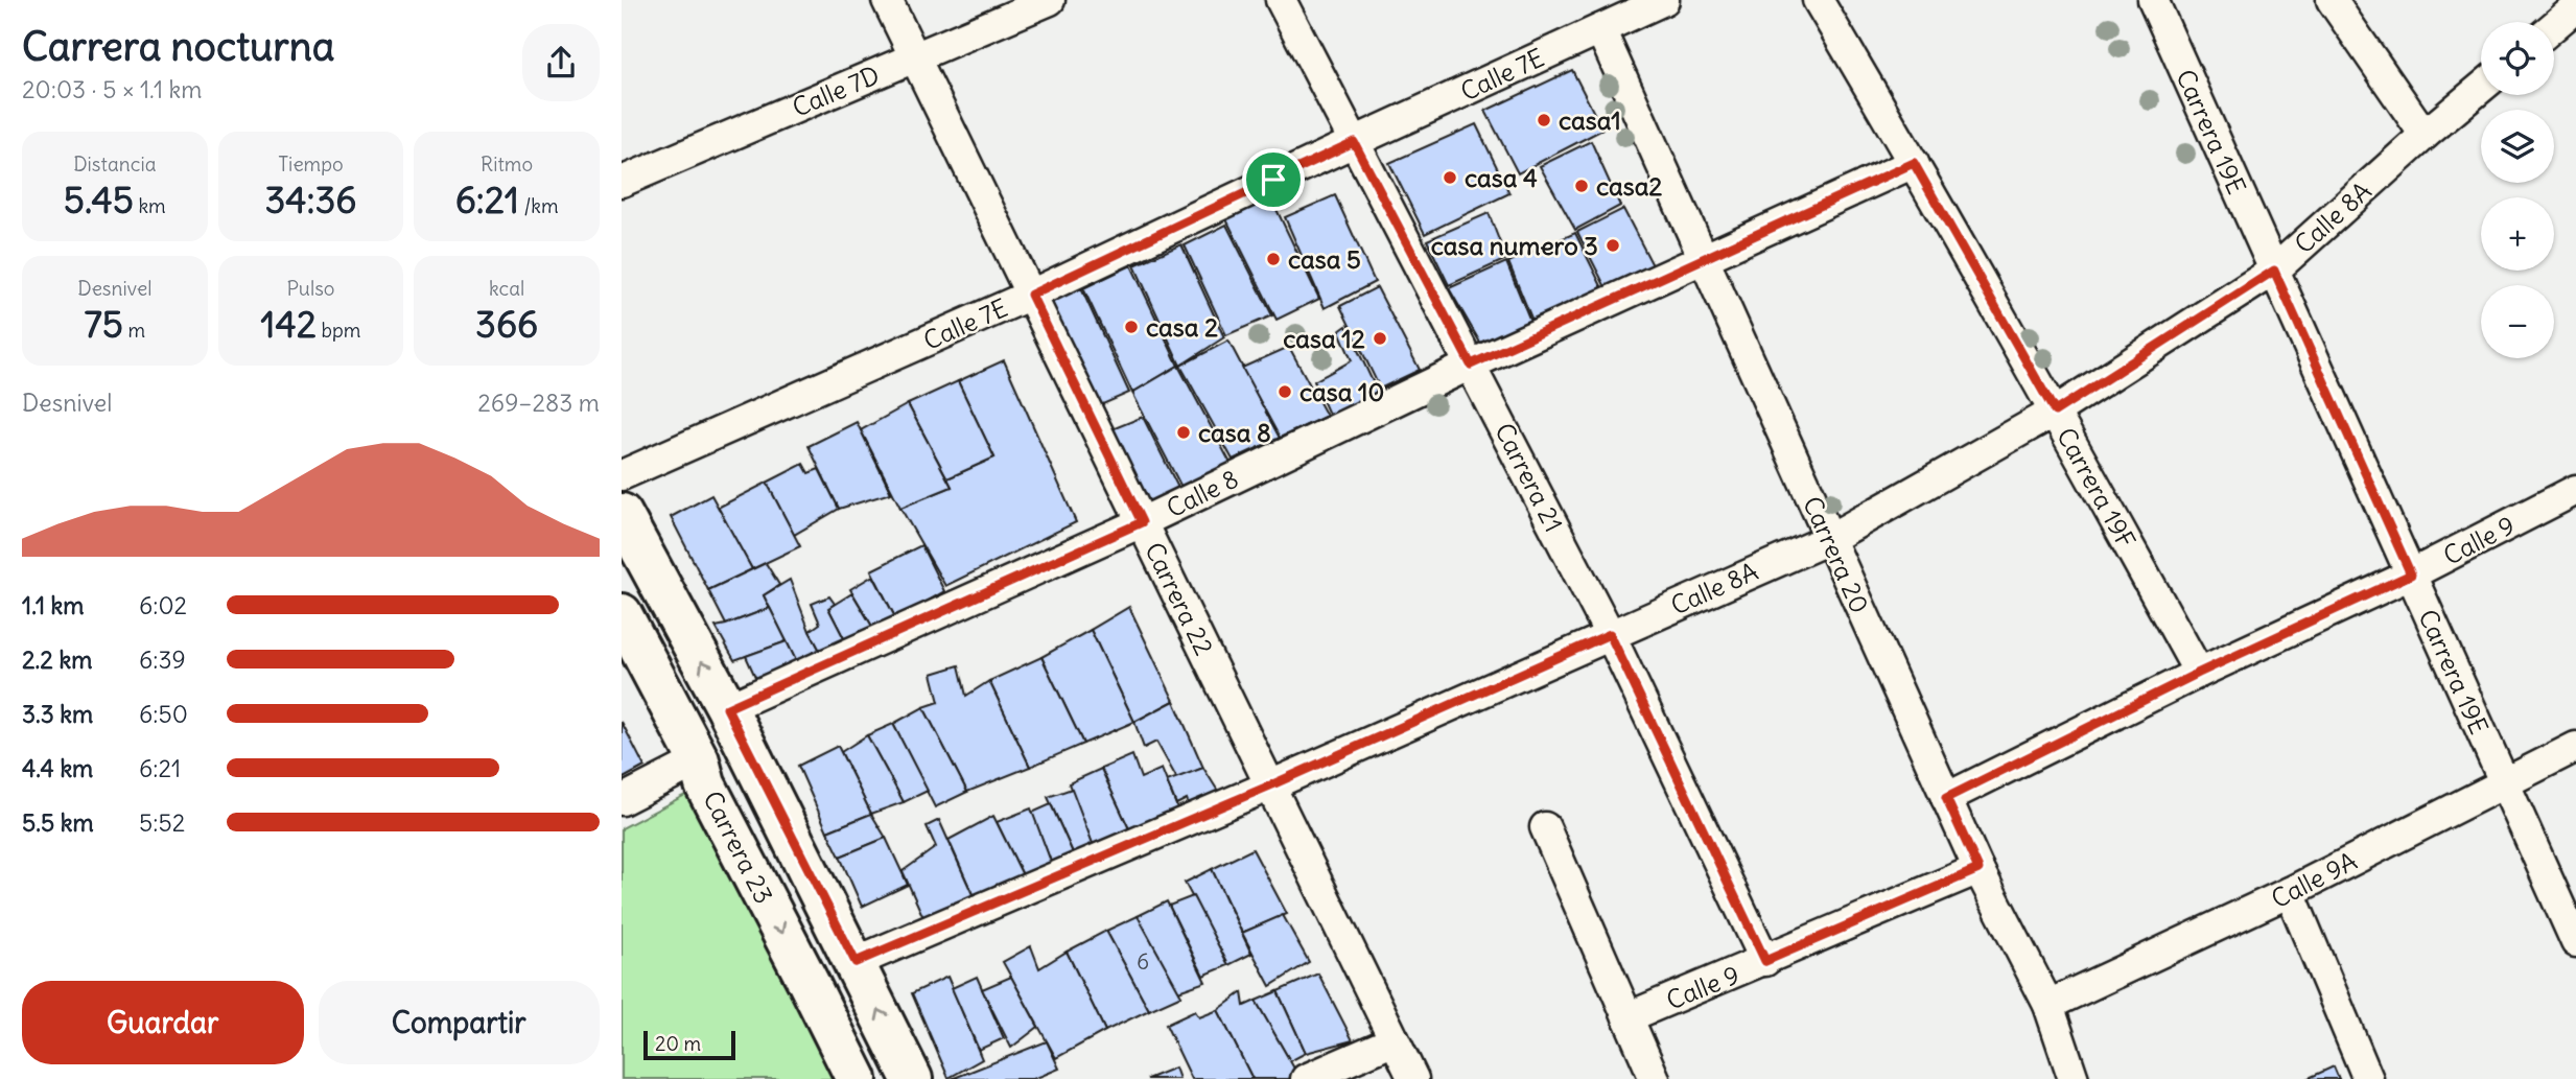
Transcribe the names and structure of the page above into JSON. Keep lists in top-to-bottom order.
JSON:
{
  "streets": {
    "main road": ["Carrera 23"],
    "street": [
      "Calle 7E",
      "Calle 7D",
      "Carrera 19E",
      "Calle 8A",
      "Carrera 21",
      "Carrera 19F",
      "Calle 8",
      "Calle 9",
      "Carrera 20",
      "Carrera 22",
      "Calle 9A"
    ]
  },
  "crossings": [
    ["Calle 7E", "Carrera 21"],
    ["Calle 7E", "Carrera 20"],
    ["Calle 7E", "Carrera 22"],
    ["Calle 7D", "Carrera 22"],
    ["Carrera 19E", "Calle 8A"],
    ["Carrera 19E", "Calle 9"],
    ["Carrera 19E", "Calle 9A"],
    ["Calle 8A", "Carrera 21"],
    ["Calle 8A", "Carrera 19F"],
    ["Calle 8A", "Carrera 20"],
    ["Calle 8A", "Carrera 22"],
    ["Calle 8A", "Carrera 23"],
    ["Carrera 21", "Calle 8"],
    ["Carrera 21", "Calle 9"],
    ["Carrera 19F", "Calle 8"],
    ["Carrera 19F", "Calle 9"],
    ["Calle 8", "Carrera 20"],
    ["Calle 8", "Carrera 22"],
    ["Calle 8", "Carrera 23"],
    ["Calle 9", "Carrera 20"],
    ["Carrera 20", "Calle 9A"]
  ],
  "places": [
    "casa1",
    "casa 4",
    "casa2",
    "casa numero 3",
    "casa 5",
    "casa 2",
    "casa 12",
    "casa 10",
    "casa 8"
  ],
  "house_numbers": ["6"],
  "scale_bar": "20 m",
  "page": {
    "heading": ["Carrera nocturna", "20:03 · 5 × 1.1 km"],
    "map_buttons": ["+", "−"],
    "stats": [
      ["Distancia", "5.45 km"],
      ["Tiempo", "34:36"],
      ["Ritmo", "6:21 /km"],
      ["Desnivel", "75 m"],
      ["Pulso", "142 bpm"],
      ["kcal", "366"]
    ],
    "chart": ["Desnivel", "269–283 m"],
    "list": [
      {
        "name": "1.1 km",
        "note": "6:02"
      },
      {
        "name": "2.2 km",
        "note": "6:39"
      },
      {
        "name": "3.3 km",
        "note": "6:50"
      },
      {
        "name": "4.4 km",
        "note": "6:21"
      },
      {
        "name": "5.5 km",
        "note": "5:52"
      }
    ],
    "buttons": ["Guardar", "Compartir"],
    "scale": "20 m"
  }
}
